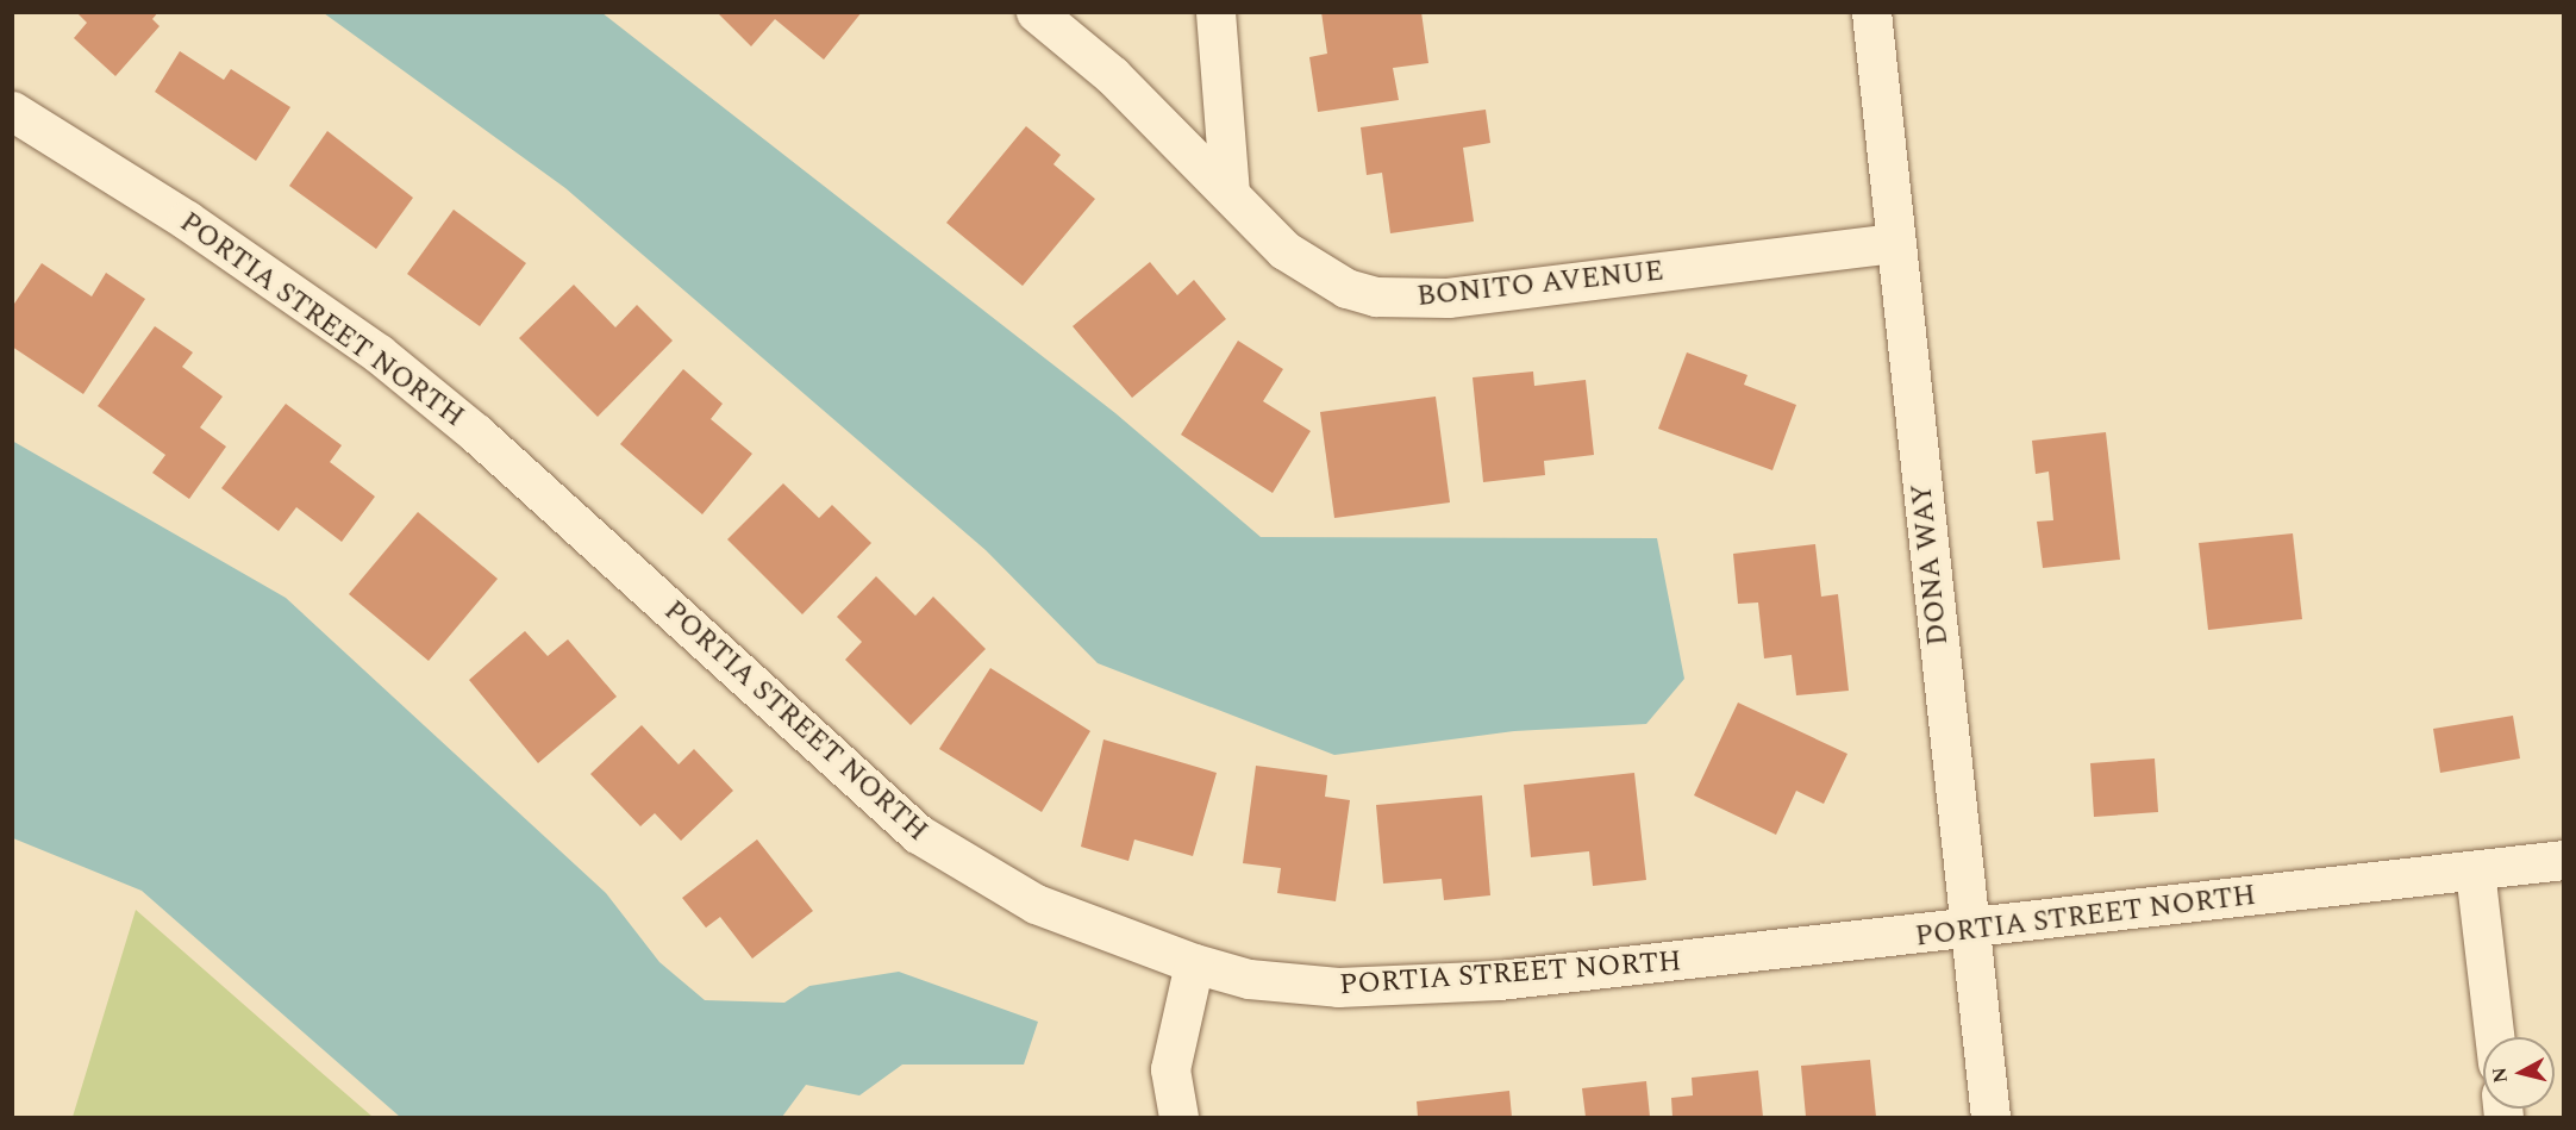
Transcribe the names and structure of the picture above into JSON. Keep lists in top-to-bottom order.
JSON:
{
  "streets": {
    "street": ["BONITO AVENUE", "PORTIA STREET NORTH", "DONA WAY"]
  },
  "crossings": [
    ["BONITO AVENUE", "DONA WAY"],
    ["PORTIA STREET NORTH", "DONA WAY"]
  ],
  "north": "left"
}
